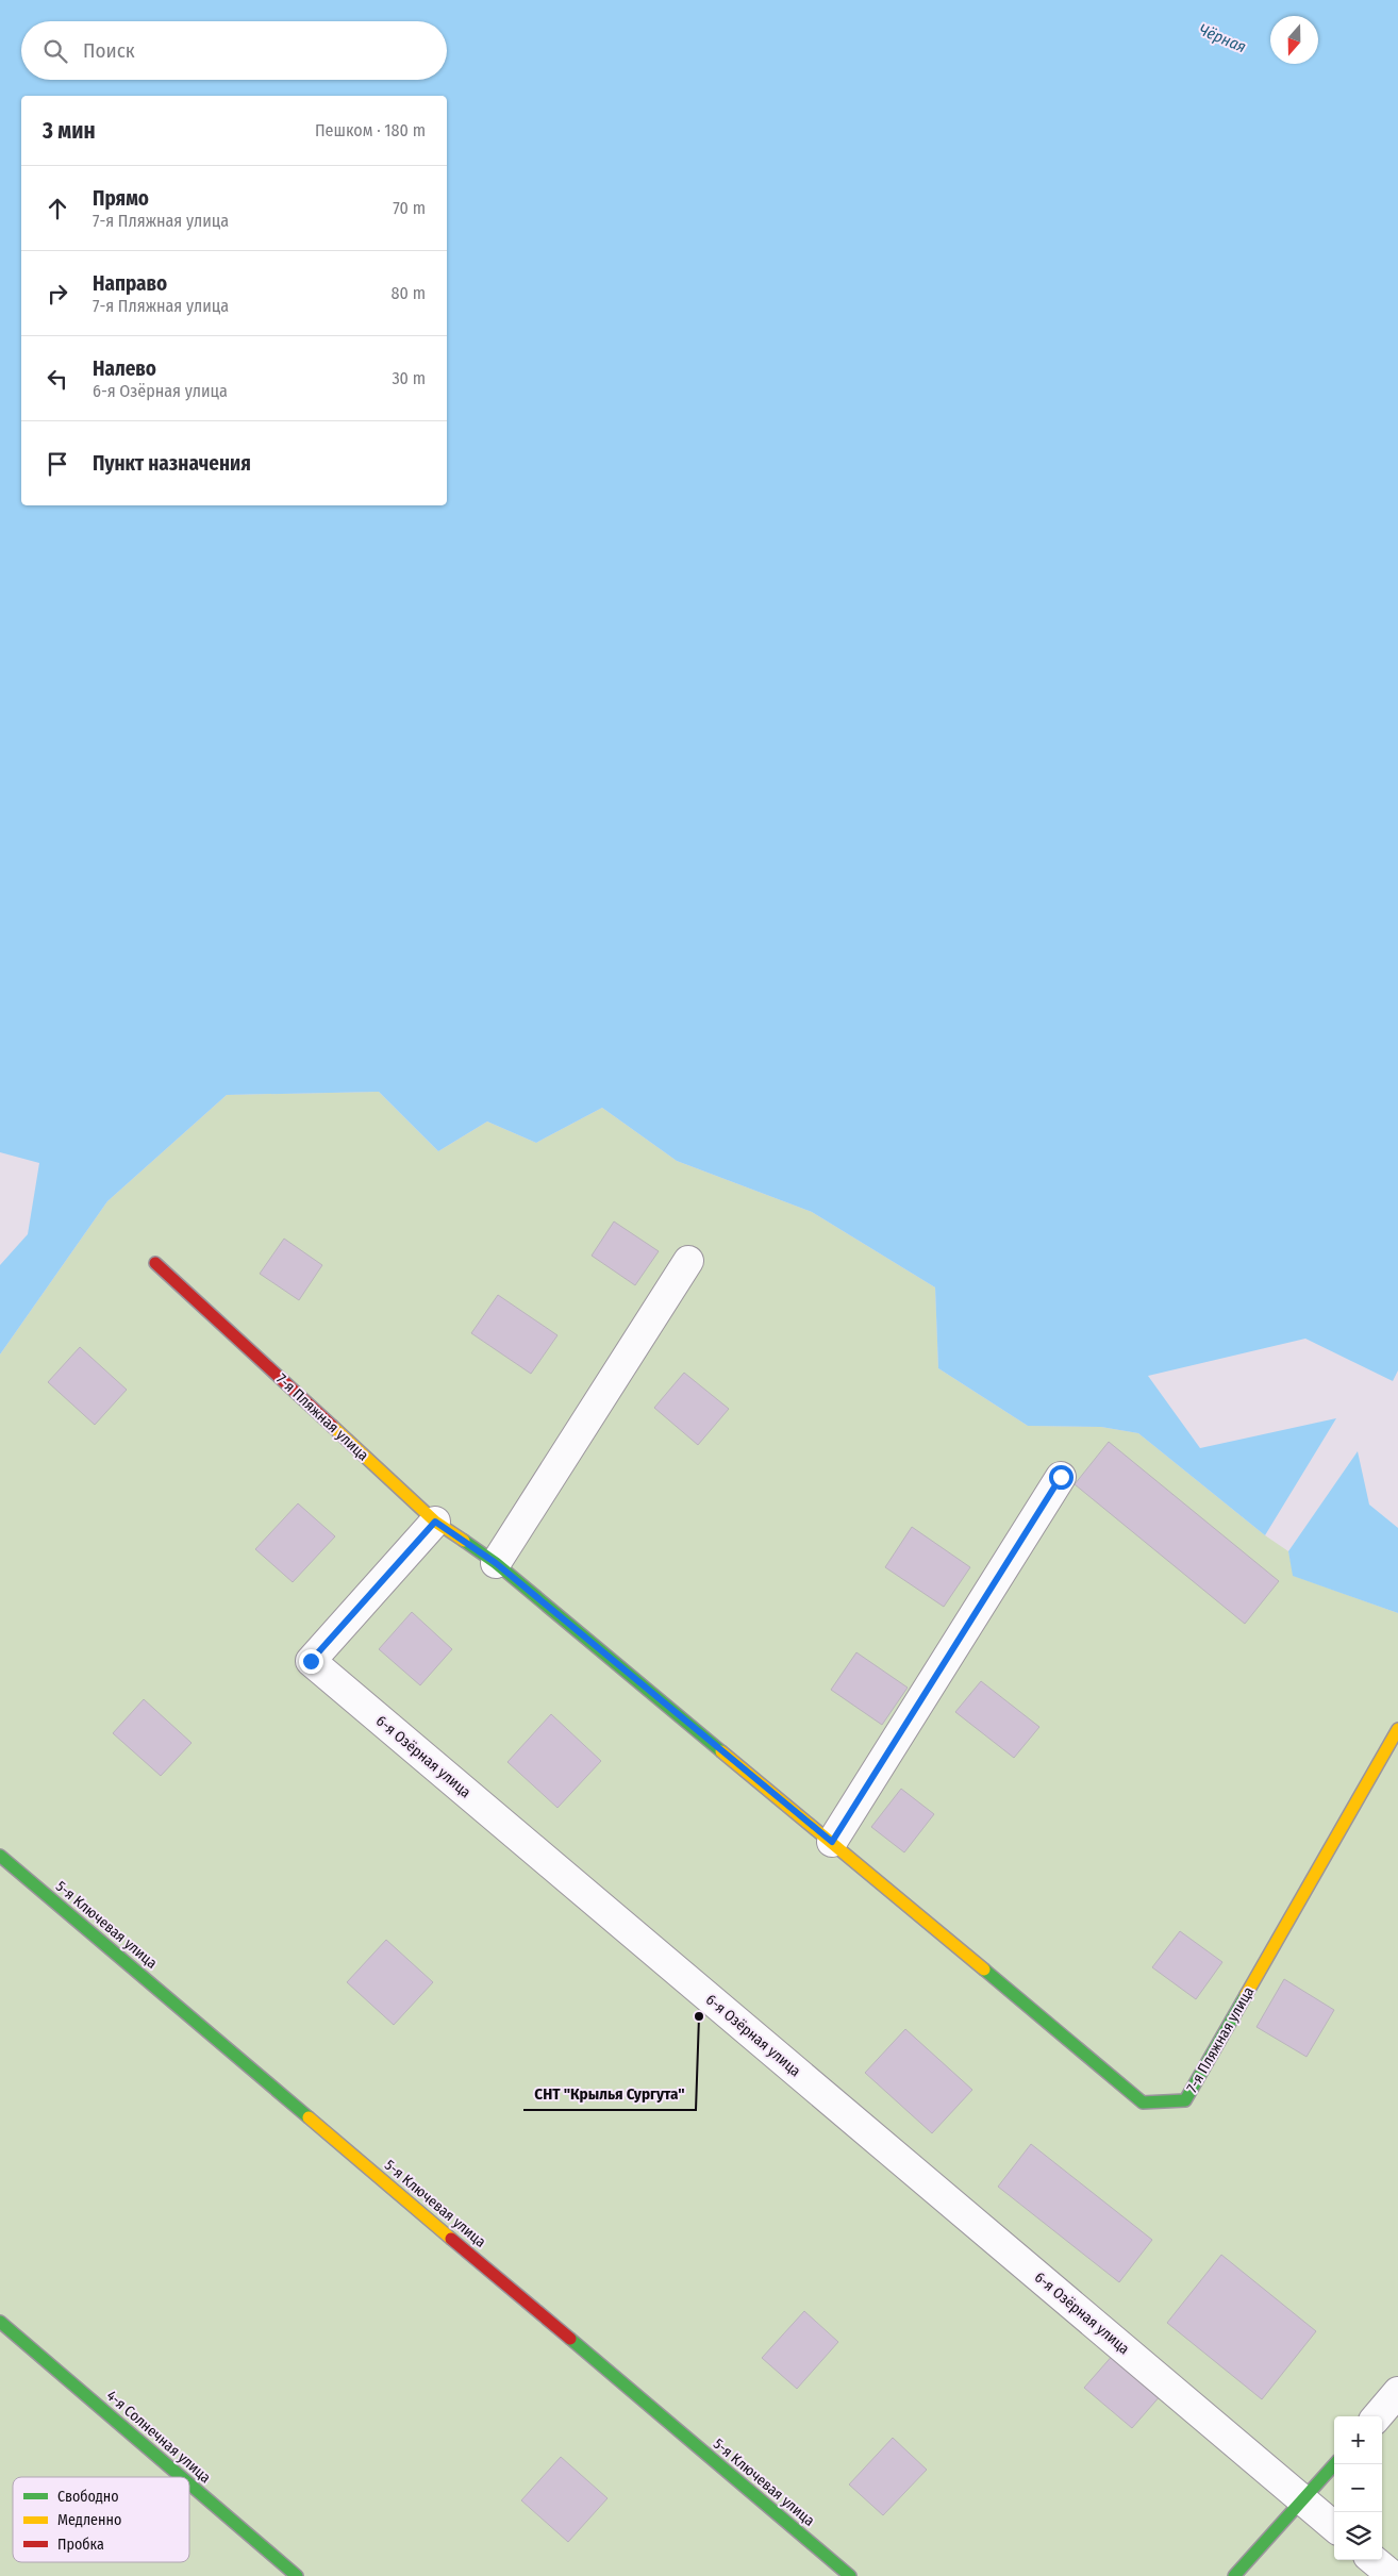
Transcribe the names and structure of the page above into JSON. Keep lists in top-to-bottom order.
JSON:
{
  "streets": {
    "street": [
      "7-я Пляжная улица",
      "6-я Озёрная улица",
      "5-я Ключевая улица",
      "4-я Солнечная улица"
    ]
  },
  "crossings": [
    ["7-я Пляжная улица", "6-я Озёрная улица"]
  ],
  "water": ["Чёрная"],
  "places": ["CНТ \"Крылья Сургута\""],
  "legend": ["Свободно", "Медленно", "Пробка"],
  "north": "bottom",
  "page": {
    "search": "Поиск",
    "heading": ["3 мин", "Пешком · 180 m"],
    "list": [
      ["Прямо", "7-я Пляжная улица", "70 m"],
      ["Направо", "7-я Пляжная улица", "80 m"],
      ["Налево", "6-я Озёрная улица", "30 m"],
      "Пункт назначения"
    ],
    "map_buttons": ["+", "−"]
  }
}
